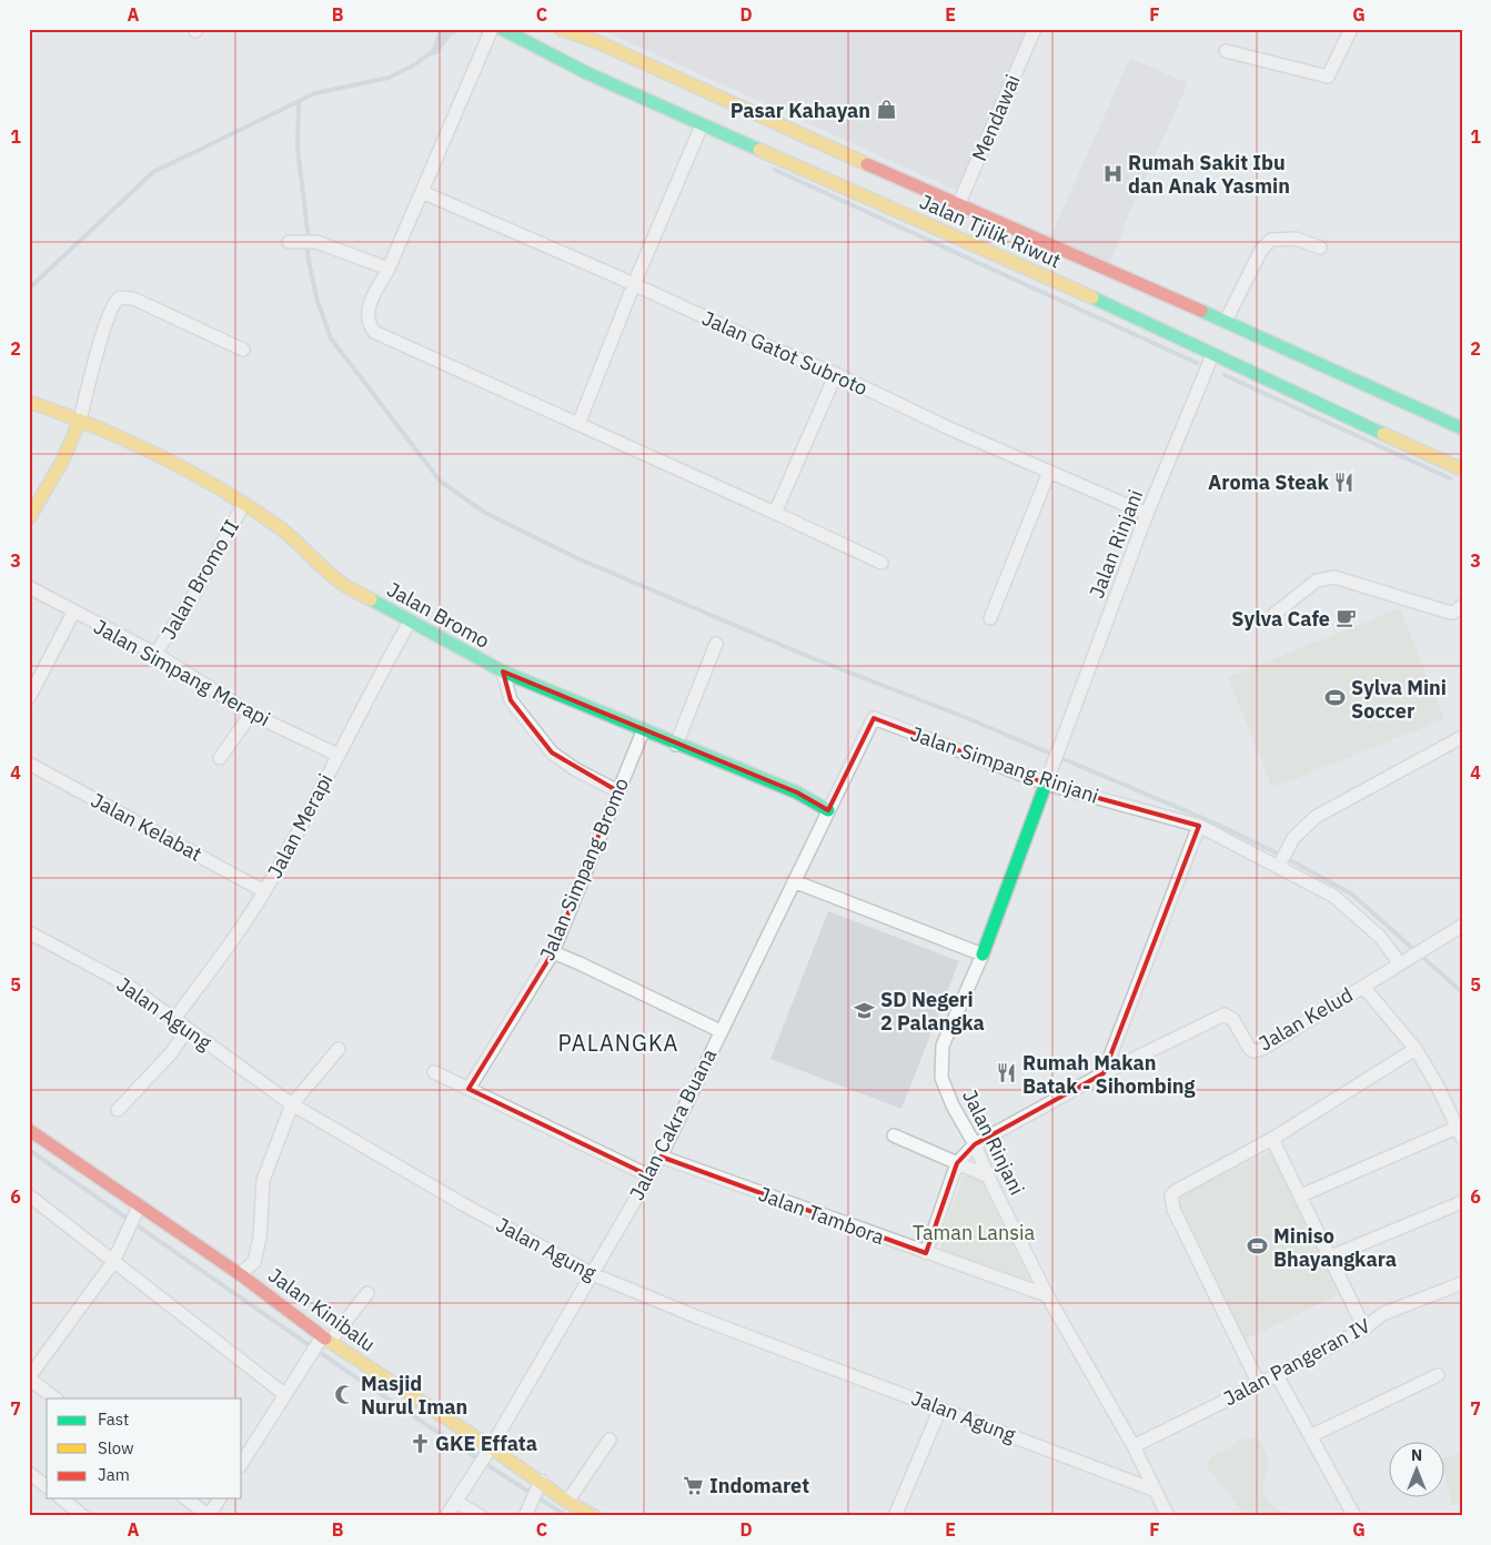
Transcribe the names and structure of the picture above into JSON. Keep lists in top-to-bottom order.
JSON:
{
  "streets": {
    "main road": [
      "Jalan Tjilik Riwut",
      "Jalan Rinjani",
      "Jalan Bromo",
      "Jalan Kinibalu"
    ],
    "street": [
      "Mendawai",
      "Jalan Gatot Subroto",
      "Jalan Bromo II",
      "Jalan Simpang Merapi",
      "Jalan Simpang Rinjani",
      "Jalan Merapi",
      "Jalan Kelabat",
      "Jalan Simpang Bromo",
      "Jalan Agung",
      "Jalan Kelud",
      "Jalan Cakra Buana",
      "Jalan Tambora",
      "Jalan Pangeran IV"
    ]
  },
  "crossings": [
    ["Mendawai", "Jalan Tjilik Riwut"],
    ["Jalan Tjilik Riwut", "Jalan Rinjani"],
    ["Jalan Gatot Subroto", "Jalan Rinjani"],
    ["Jalan Rinjani", "Jalan Simpang Rinjani"],
    ["Jalan Rinjani", "Jalan Agung"],
    ["Jalan Rinjani", "Jalan Tambora"],
    ["Jalan Rinjani", "Jalan Pangeran IV"],
    ["Jalan Bromo II", "Jalan Bromo"],
    ["Jalan Bromo II", "Jalan Simpang Merapi"],
    ["Jalan Bromo", "Jalan Merapi"],
    ["Jalan Bromo", "Jalan Simpang Bromo"],
    ["Jalan Bromo", "Jalan Cakra Buana"],
    ["Jalan Simpang Merapi", "Jalan Merapi"],
    ["Jalan Simpang Rinjani", "Jalan Kelud"],
    ["Jalan Simpang Rinjani", "Jalan Cakra Buana"],
    ["Jalan Merapi", "Jalan Kelabat"],
    ["Jalan Merapi", "Jalan Agung"],
    ["Jalan Agung", "Jalan Cakra Buana"],
    ["Jalan Cakra Buana", "Jalan Tambora"],
    ["Jalan Cakra Buana", "Jalan Kinibalu"]
  ],
  "districts": ["PALANGKA"],
  "parks": ["Taman Lansia"],
  "places": {
    "shop": ["Pasar Kahayan"],
    "hospital": ["Rumah Sakit Ibu dan Anak Yasmin"],
    "restaurant": ["Aroma Steak", "Rumah Makan Batak - Sihombing"],
    "cafe": ["Sylva Cafe"],
    "sports": ["Sylva Mini Soccer", "Miniso Bhayangkara"],
    "school or university": ["SD Negeri 2 Palangka"],
    "mosque": ["Masjid Nurul Iman"],
    "church": ["GKE Effata"],
    "supermarket": ["Indomaret"]
  },
  "legend": ["Fast", "Slow", "Jam"],
  "north": "top",
  "grid": {
    "columns": [
      "A",
      "B",
      "C",
      "D",
      "E",
      "F",
      "G"
    ],
    "rows": [
      "1",
      "2",
      "3",
      "4",
      "5",
      "6",
      "7"
    ]
  }
}
